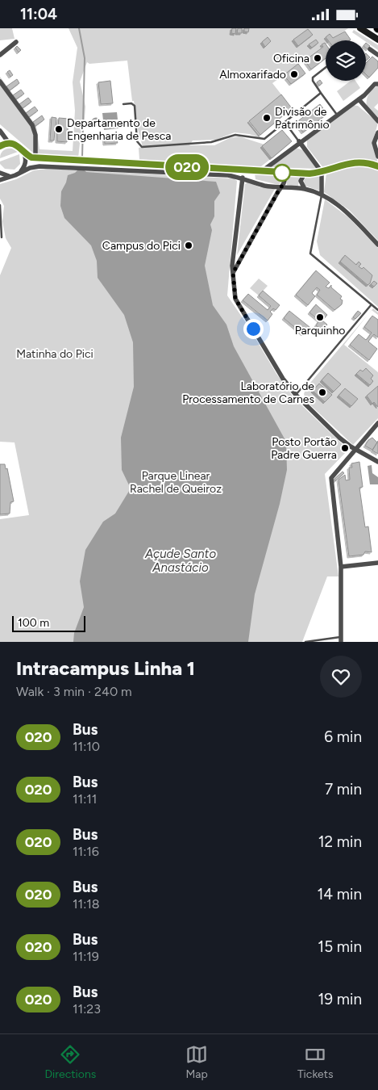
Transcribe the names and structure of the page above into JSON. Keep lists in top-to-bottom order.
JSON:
{
  "water": ["Açude Santo Anastácio"],
  "parks": ["Matinha do Pici", "Parque Linear Rachel de Queiroz"],
  "places": [
    "Oficina",
    "Almoxarifado",
    "Divisão de Patrimônio",
    "Departamento de Engenharia de Pesca",
    "Campus do Pici",
    "Parquinho",
    "Laboratório de Processamento de Carnes",
    "Posto Portão Padre Guerra"
  ],
  "lines": ["bus line 020"],
  "scale_bar": "100 m",
  "page": {
    "status": "11:04",
    "on_map": "020",
    "scale": "100 m",
    "heading": ["Intracampus Linha 1", "Walk · 3 min · 240 m"],
    "list": [
      {
        "mark": "020",
        "name": "Bus",
        "note": "11:10",
        "value": "6 min"
      },
      {
        "mark": "020",
        "name": "Bus",
        "note": "11:11",
        "value": "7 min"
      },
      {
        "mark": "020",
        "name": "Bus",
        "note": "11:16",
        "value": "12 min"
      },
      {
        "mark": "020",
        "name": "Bus",
        "note": "11:18",
        "value": "14 min"
      },
      {
        "mark": "020",
        "name": "Bus",
        "note": "11:19",
        "value": "15 min"
      },
      {
        "mark": "020",
        "name": "Bus",
        "note": "11:23",
        "value": "19 min"
      }
    ],
    "tabs": ["Directions", "Map", "Tickets"]
  }
}
